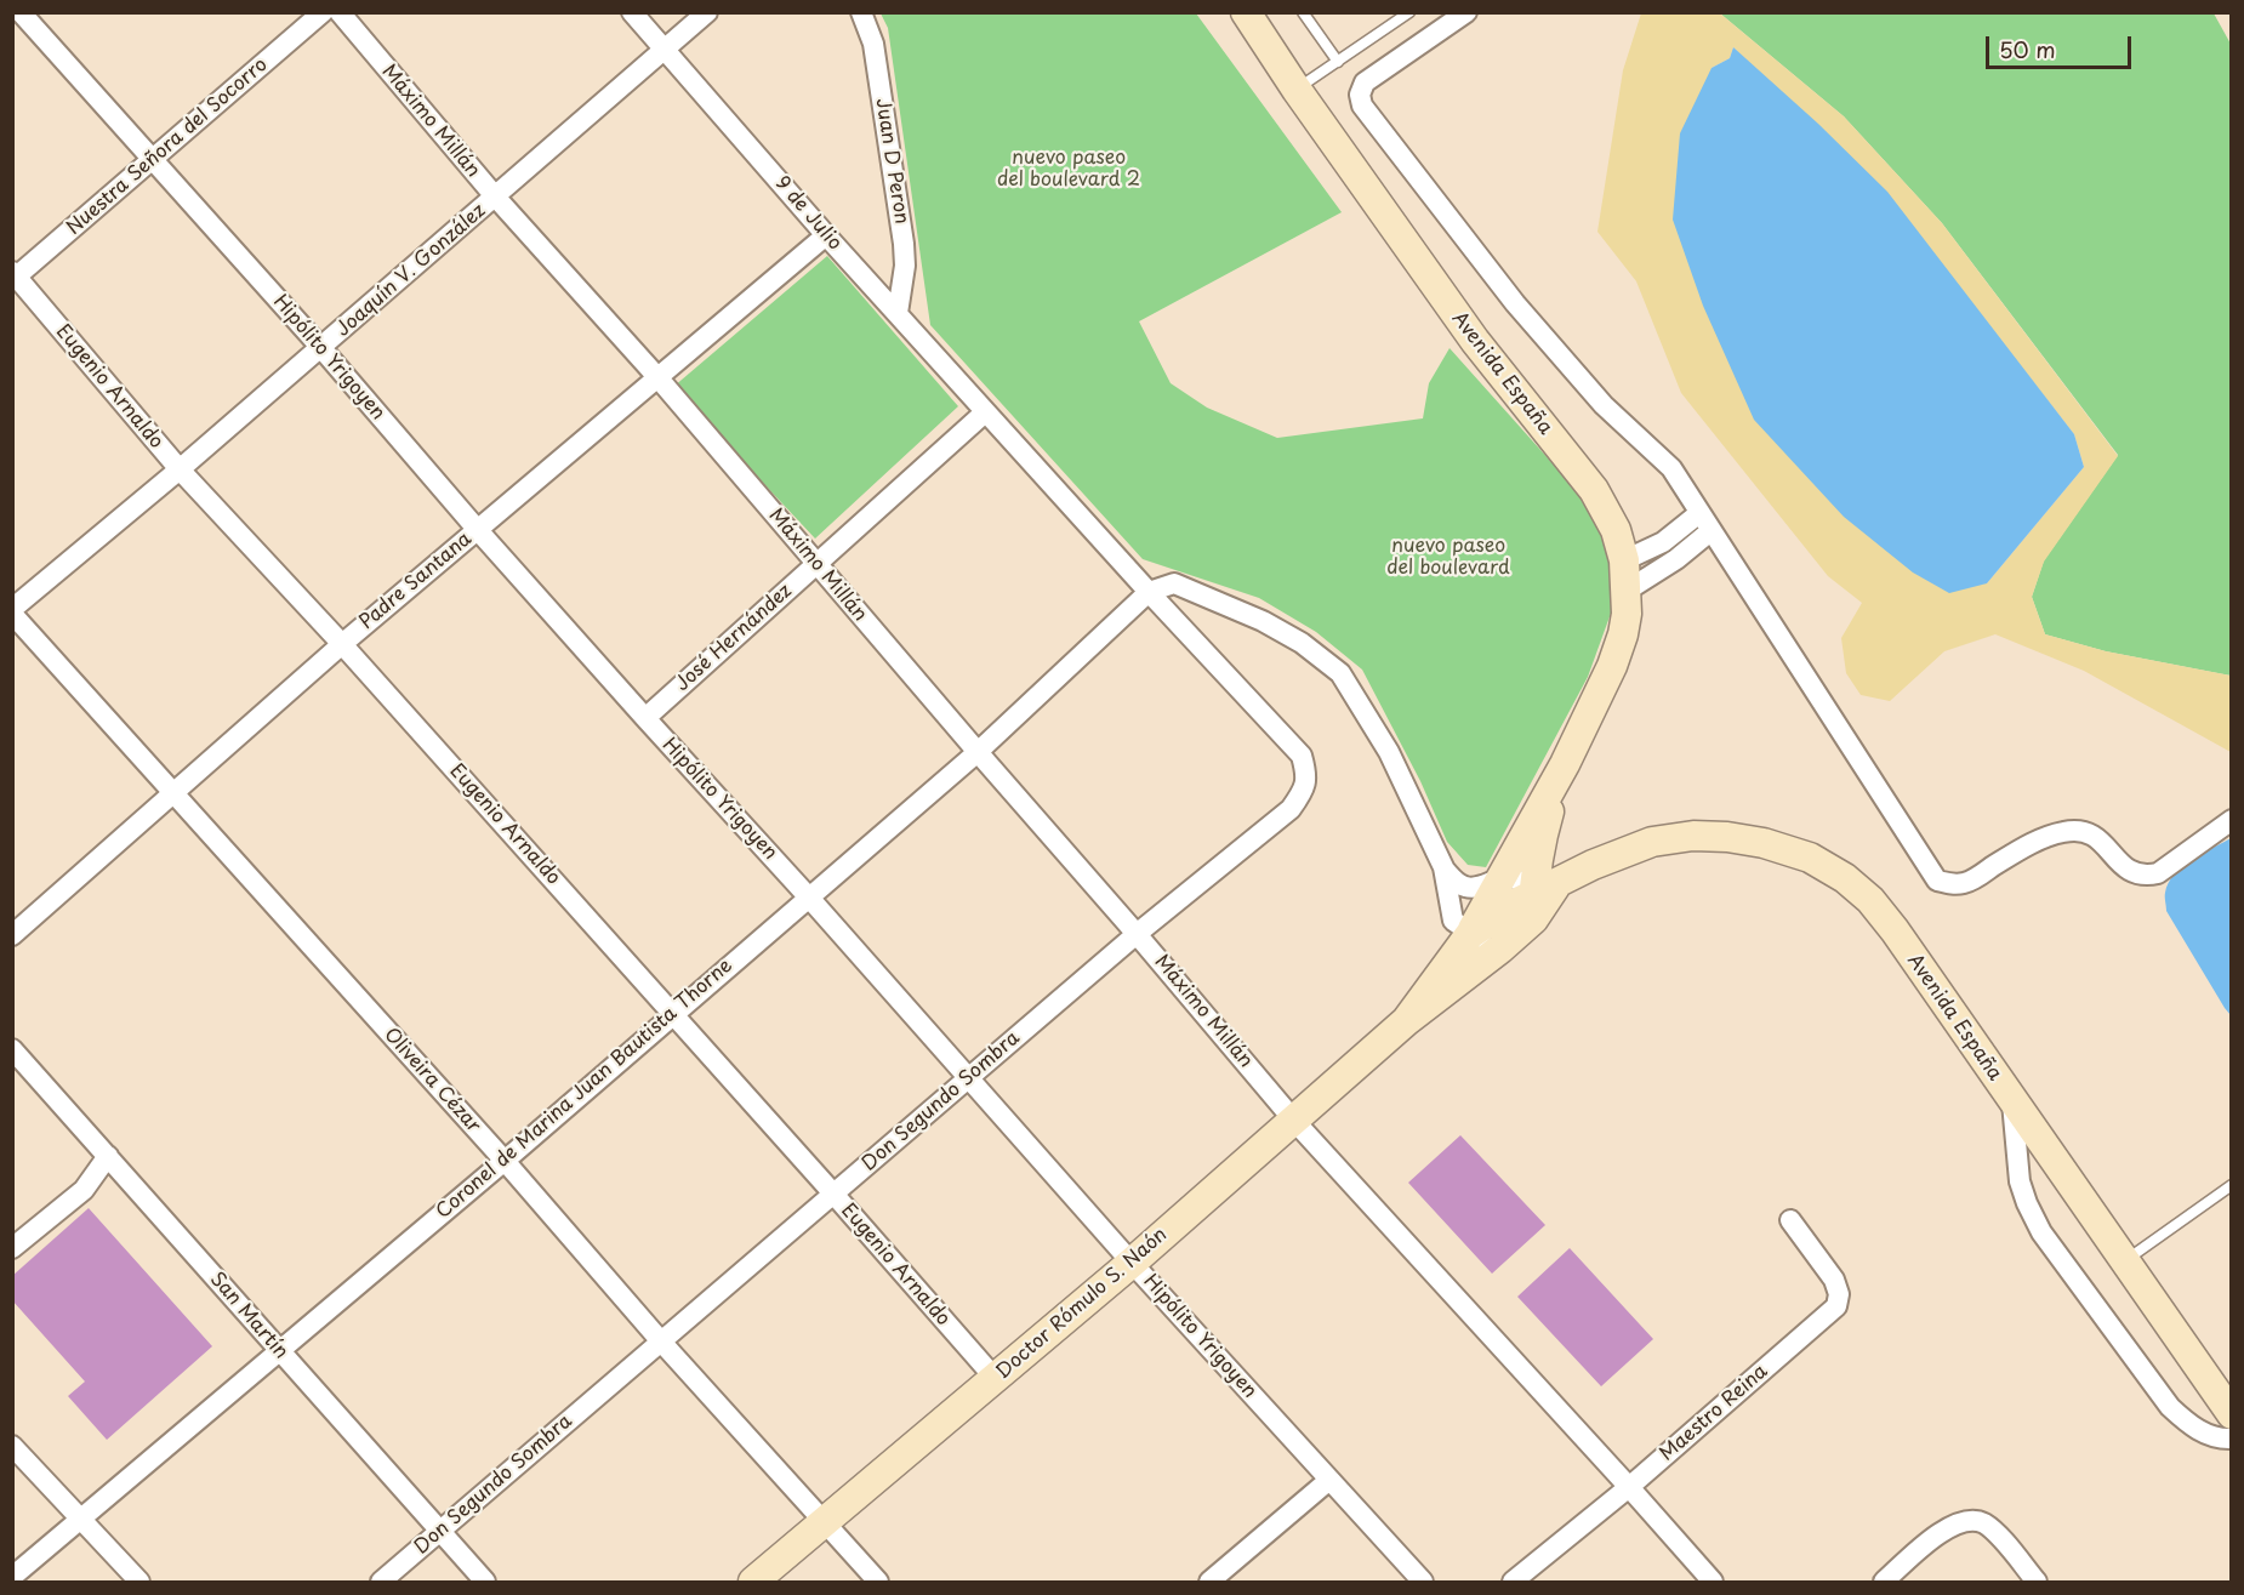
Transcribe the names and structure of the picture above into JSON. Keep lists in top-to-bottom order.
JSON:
{
  "streets": {
    "main road": ["Avenida España", "Doctor Rómulo S. Naón"],
    "street": [
      "Máximo Millán",
      "Nuestra Señora del Socorro",
      "Juan D Peron",
      "9 de Julio",
      "Joaquín V. González",
      "Hipólito Yrigoyen",
      "Eugenio Arnaldo",
      "Padre Santana",
      "José Hernández",
      "Oliveira Cézar",
      "Coronel de Marina Juan Bautista Thorne",
      "Don Segundo Sombra",
      "San Martín",
      "Maestro Reina"
    ]
  },
  "crossings": [
    ["Máximo Millán", "Joaquín V. González"],
    ["Máximo Millán", "Padre Santana"],
    ["Máximo Millán", "José Hernández"],
    ["Máximo Millán", "Coronel de Marina Juan Bautista Thorne"],
    ["Máximo Millán", "Don Segundo Sombra"],
    ["Máximo Millán", "Doctor Rómulo S. Naón"],
    ["Máximo Millán", "Maestro Reina"],
    ["Nuestra Señora del Socorro", "Hipólito Yrigoyen"],
    ["Nuestra Señora del Socorro", "Eugenio Arnaldo"],
    ["Juan D Peron", "9 de Julio"],
    ["9 de Julio", "Joaquín V. González"],
    ["9 de Julio", "Padre Santana"],
    ["9 de Julio", "José Hernández"],
    ["9 de Julio", "Coronel de Marina Juan Bautista Thorne"],
    ["9 de Julio", "Don Segundo Sombra"],
    ["Joaquín V. González", "Hipólito Yrigoyen"],
    ["Joaquín V. González", "Eugenio Arnaldo"],
    ["Joaquín V. González", "Oliveira Cézar"],
    ["Hipólito Yrigoyen", "Padre Santana"],
    ["Hipólito Yrigoyen", "José Hernández"],
    ["Hipólito Yrigoyen", "Coronel de Marina Juan Bautista Thorne"],
    ["Hipólito Yrigoyen", "Don Segundo Sombra"],
    ["Hipólito Yrigoyen", "Doctor Rómulo S. Naón"],
    ["Avenida España", "Doctor Rómulo S. Naón"],
    ["Eugenio Arnaldo", "Padre Santana"],
    ["Eugenio Arnaldo", "Coronel de Marina Juan Bautista Thorne"],
    ["Eugenio Arnaldo", "Don Segundo Sombra"],
    ["Eugenio Arnaldo", "Doctor Rómulo S. Naón"],
    ["Padre Santana", "Oliveira Cézar"],
    ["Oliveira Cézar", "Coronel de Marina Juan Bautista Thorne"],
    ["Oliveira Cézar", "Don Segundo Sombra"],
    ["Oliveira Cézar", "Doctor Rómulo S. Naón"],
    ["Coronel de Marina Juan Bautista Thorne", "Don Segundo Sombra"],
    ["Coronel de Marina Juan Bautista Thorne", "San Martín"],
    ["Don Segundo Sombra", "San Martín"]
  ],
  "parks": ["nuevo paseo del boulevard 2", "nuevo paseo del boulevard"],
  "scale_bar": "50 m"
}
